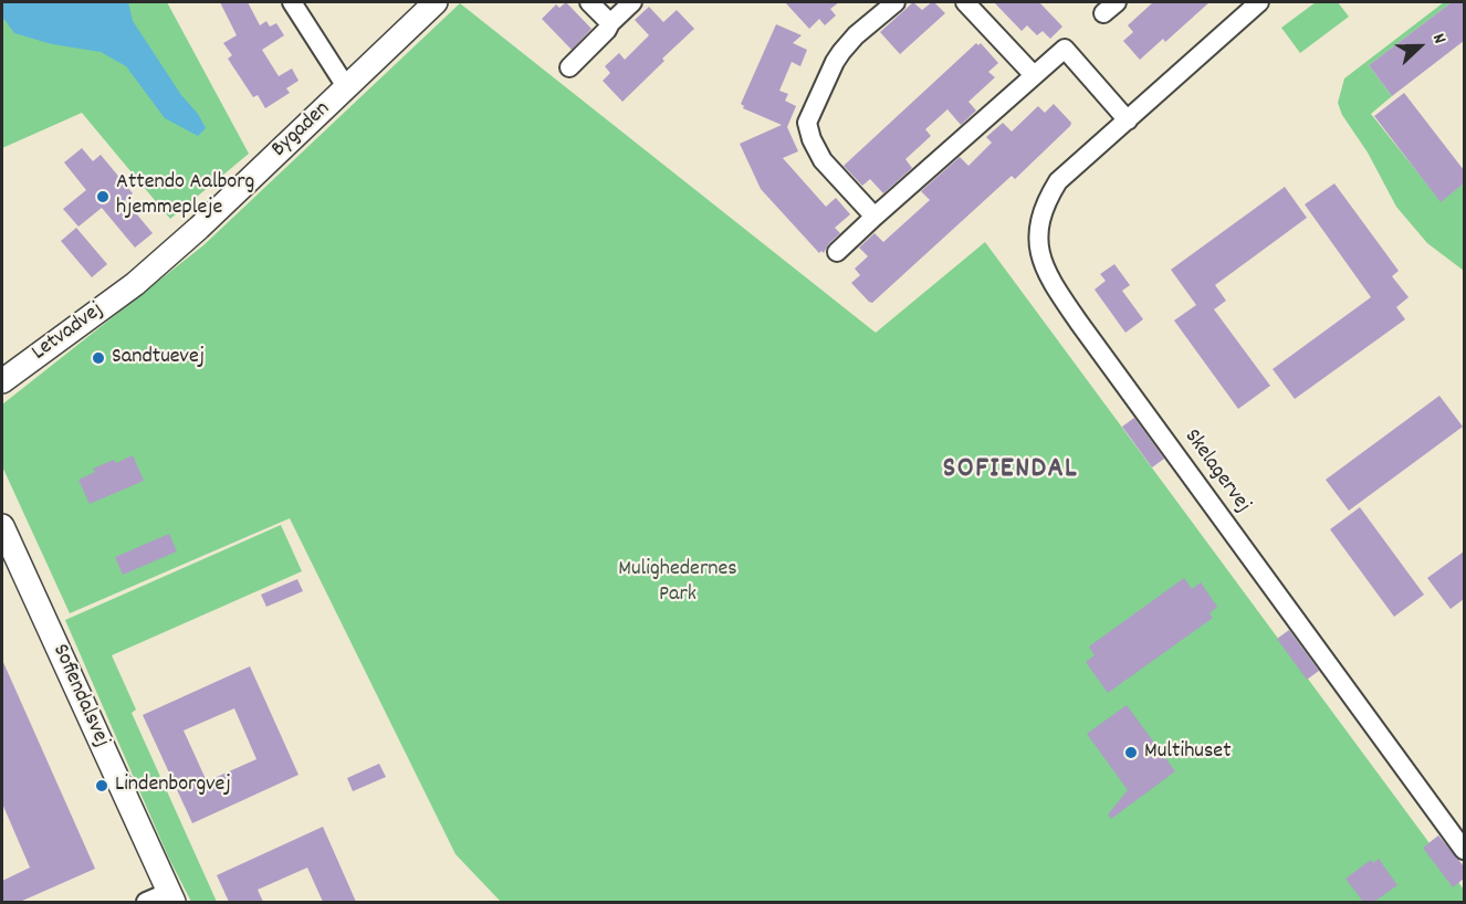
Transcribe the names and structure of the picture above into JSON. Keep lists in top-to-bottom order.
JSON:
{
  "streets": {
    "street": [
      "Bygaden",
      "Letvadvej",
      "Skelagervej",
      "Sofiendalsvej"
    ]
  },
  "crossings": [
    ["Bygaden", "Letvadvej"]
  ],
  "districts": ["SOFIENDAL"],
  "parks": ["Mulighedernes Park"],
  "places": [
    "Attendo Aalborg hjemmepleje",
    "Sandtuevej",
    "Multihuset",
    "Lindenborgvej"
  ],
  "north": "right"
}
